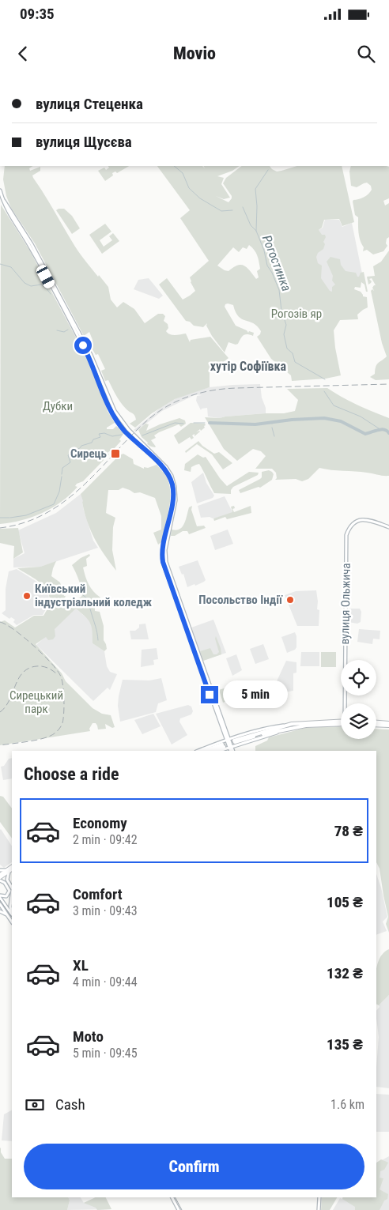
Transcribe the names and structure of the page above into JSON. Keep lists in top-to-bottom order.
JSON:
{
  "streets": {
    "main road": ["вулиця Ольжича"]
  },
  "districts": ["хутір Софіївка"],
  "water": ["Рогостинка"],
  "parks": ["Рогозів яр", "Дубки", "Сирецький парк"],
  "places": {
    "transit": ["Сирець"],
    "other": ["Київський індустріальний коледж", "Посольство Індії"]
  },
  "page": {
    "status": "09:35",
    "header": "Movio",
    "banner": ["вулиця Стеценка", "вулиця Щусєва"],
    "bubble": "5 min",
    "heading": "Choose a ride",
    "list": [
      {
        "name": "Economy",
        "note": "2 min · 09:42",
        "value": "78 ₴"
      },
      {
        "name": "Comfort",
        "note": "3 min · 09:43",
        "value": "105 ₴"
      },
      {
        "name": "XL",
        "note": "4 min · 09:44",
        "value": "132 ₴"
      },
      {
        "name": "Moto",
        "note": "5 min · 09:45",
        "value": "135 ₴"
      }
    ],
    "pay": ["Cash", "1.6 km"],
    "buttons": "Confirm"
  }
}
